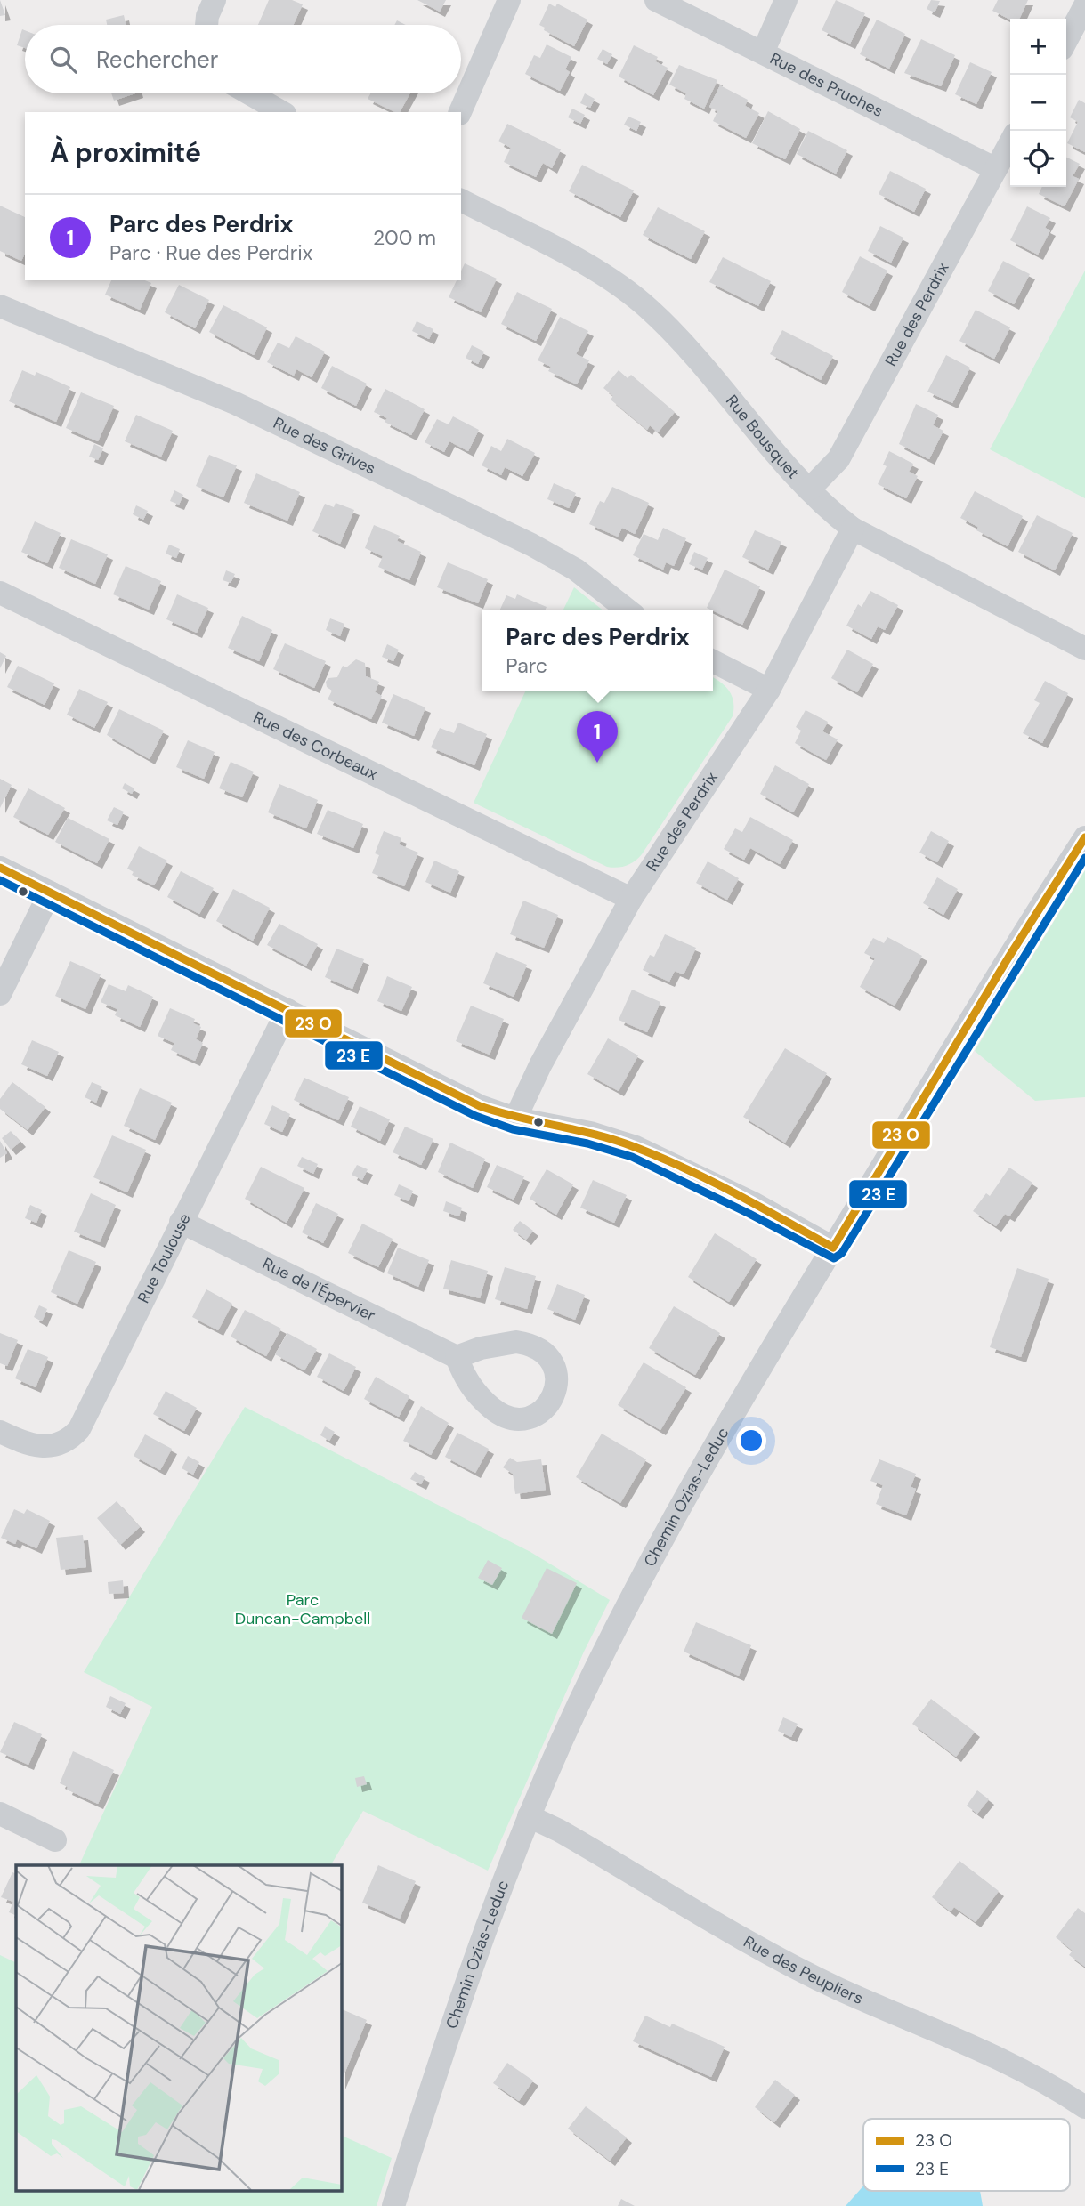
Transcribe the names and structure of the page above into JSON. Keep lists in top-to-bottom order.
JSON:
{
  "streets": {
    "street": [
      "Rue des Pruches",
      "Rue des Perdrix",
      "Rue Bousquet",
      "Rue des Grives",
      "Rue des Corbeaux",
      "Rue Toulouse",
      "Rue de l'Épervier",
      "Chemin Ozias-Leduc",
      "Rue des Peupliers"
    ]
  },
  "crossings": [
    ["Rue des Pruches", "Rue des Perdrix"],
    ["Rue des Perdrix", "Rue Bousquet"],
    ["Rue des Perdrix", "Rue des Corbeaux"],
    ["Rue Toulouse", "Rue de l'Épervier"],
    ["Chemin Ozias-Leduc", "Rue des Peupliers"]
  ],
  "parks": ["Parc Duncan-Campbell"],
  "legend": ["23 O", "23 E"],
  "page": {
    "map_buttons": ["+", "−"],
    "search": "Rechercher",
    "heading": "À proximité",
    "list": [
      {
        "mark": "1",
        "name": "Parc des Perdrix",
        "note": "Parc · Rue des Perdrix",
        "value": "200 m"
      }
    ],
    "popup": ["Parc des Perdrix", "Parc"],
    "pins": "1"
  }
}
